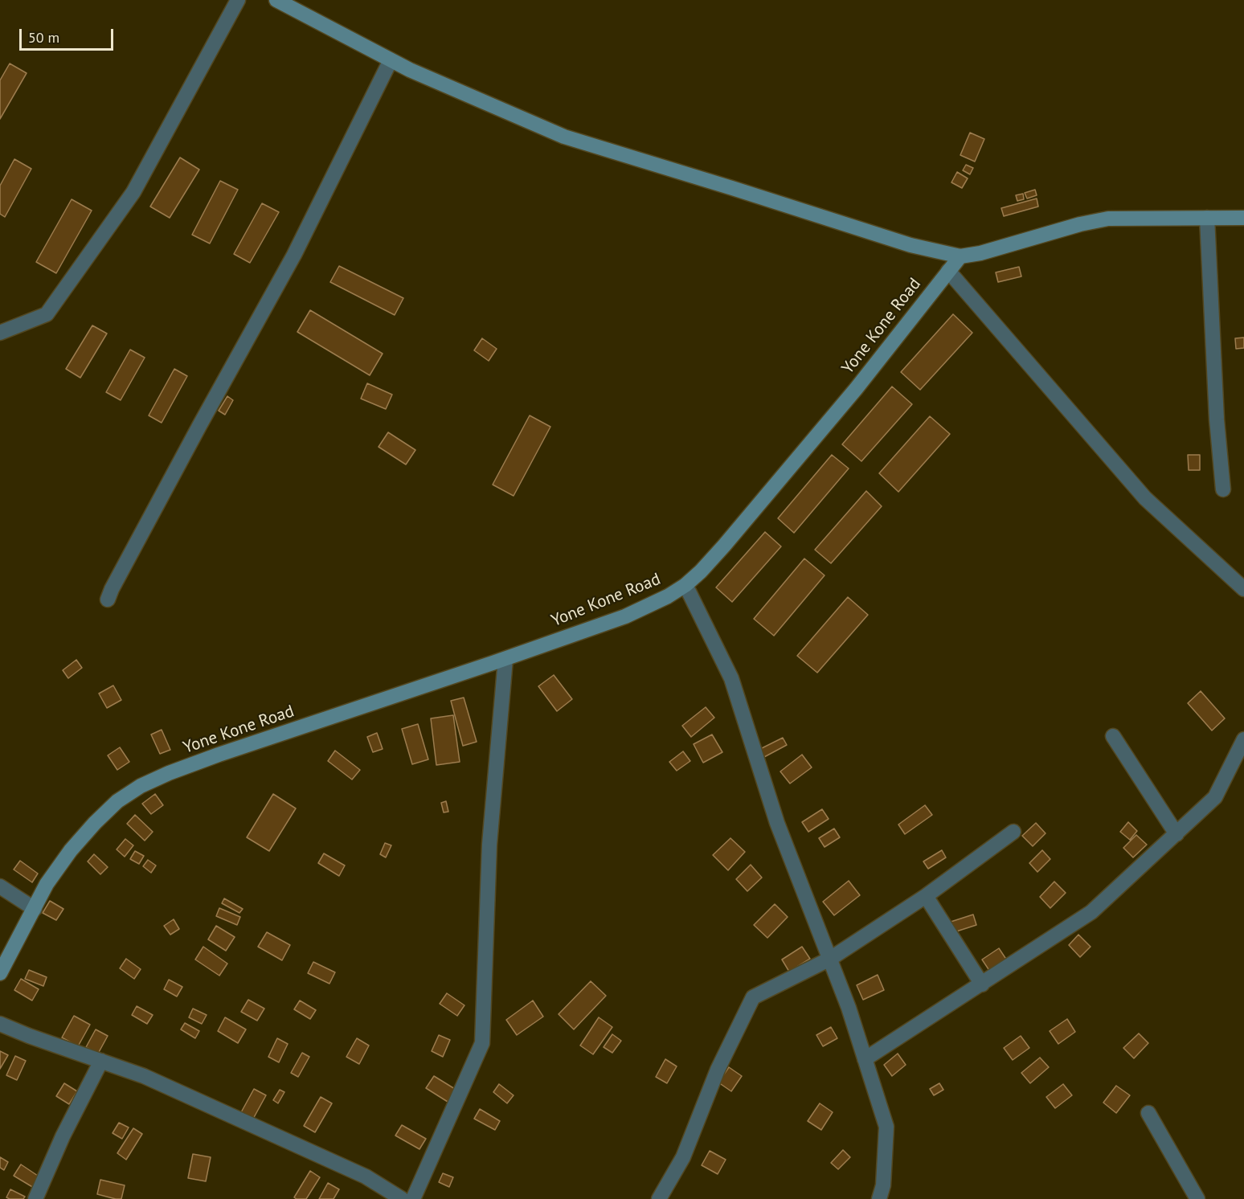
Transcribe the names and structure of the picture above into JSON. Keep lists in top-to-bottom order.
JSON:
{
  "streets": {
    "street": ["Yone Kone Road"]
  },
  "scale_bar": "50 m"
}
